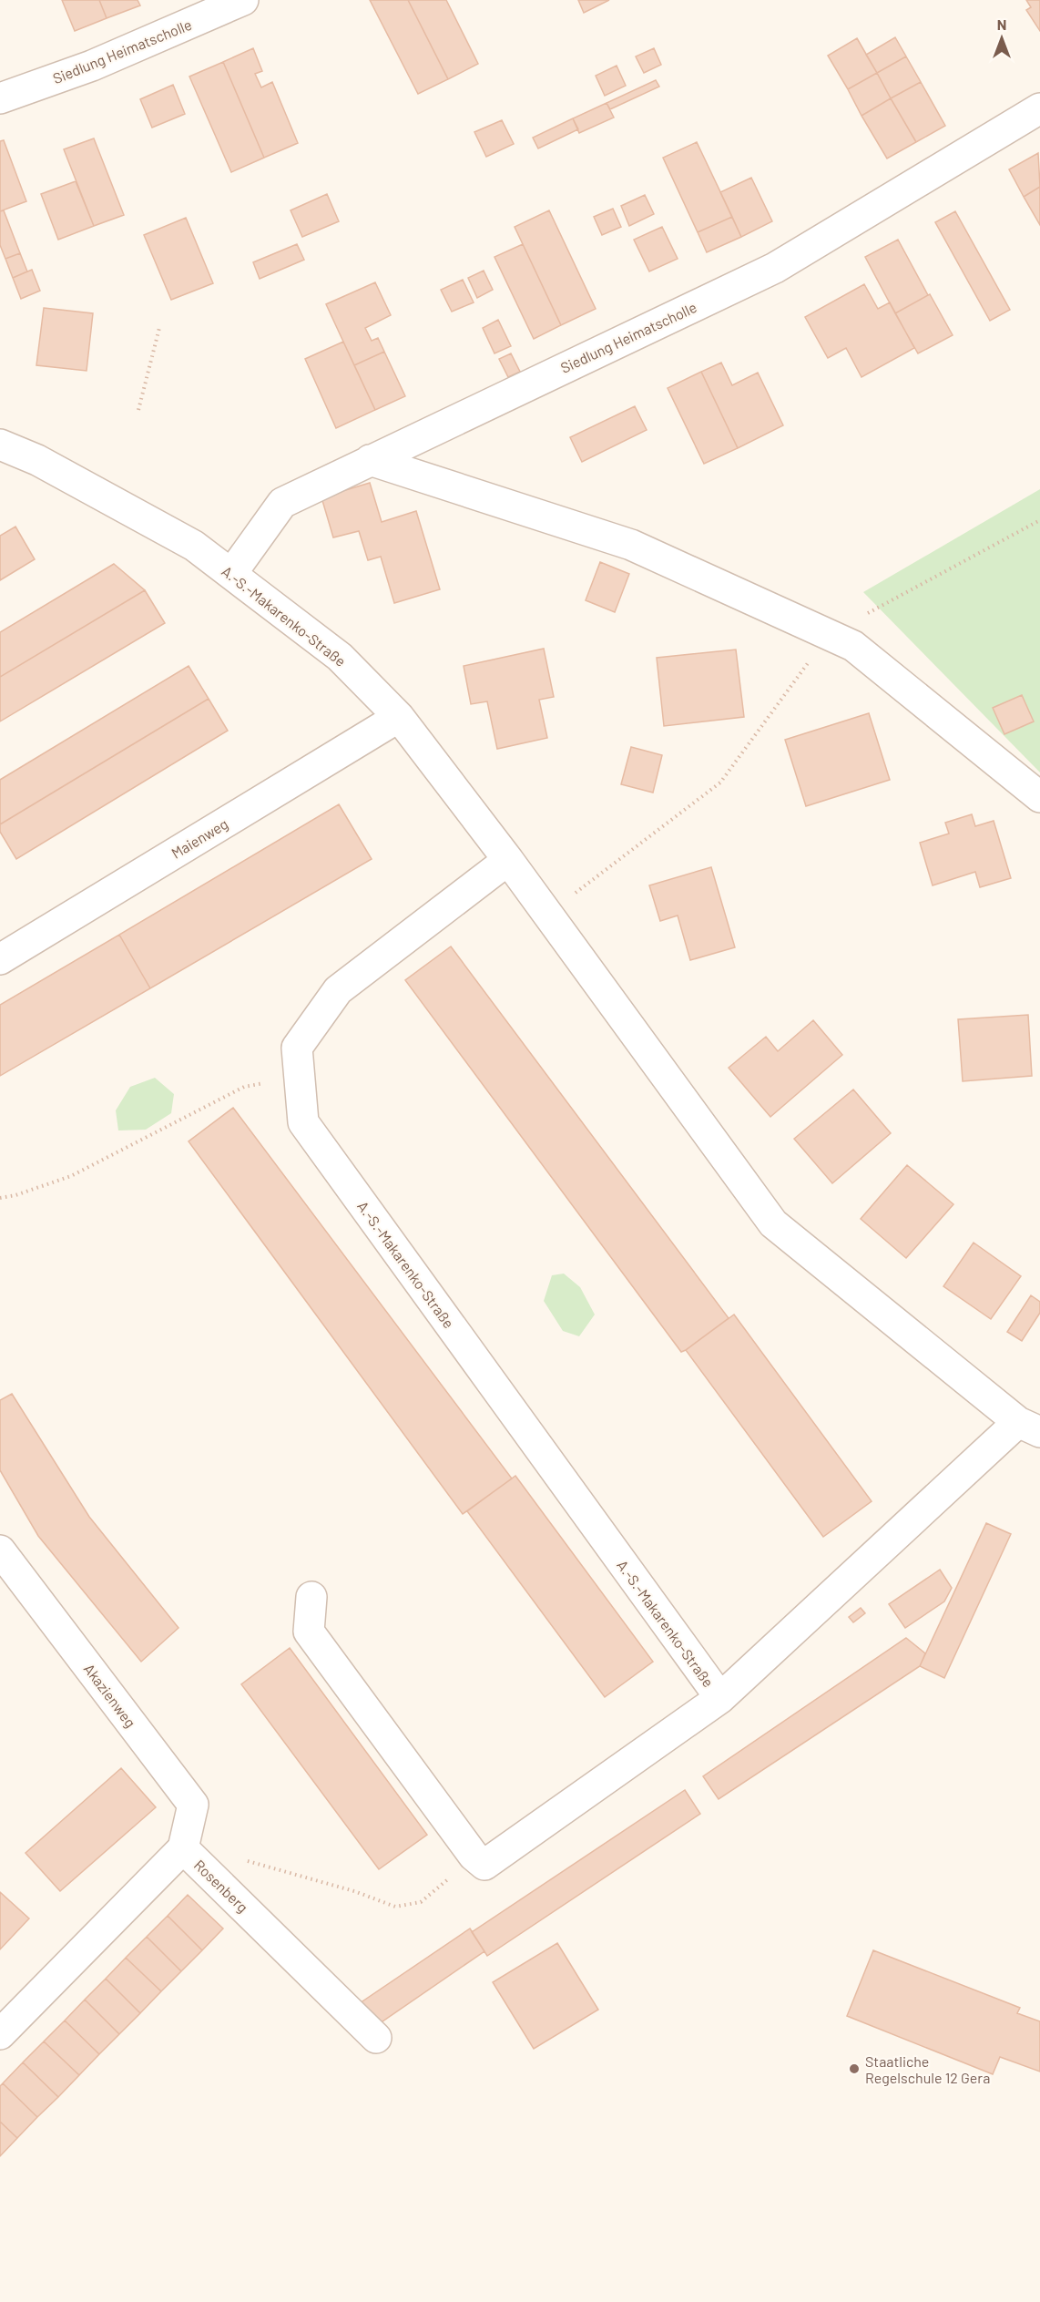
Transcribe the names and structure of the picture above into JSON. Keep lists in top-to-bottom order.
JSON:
{
  "streets": {
    "street": [
      "Siedlung Heimatscholle",
      "A.-S.-Makarenko-Straße",
      "Maienweg",
      "Akazienweg",
      "Rosenberg"
    ]
  },
  "crossings": [
    ["Siedlung Heimatscholle", "A.-S.-Makarenko-Straße"],
    ["A.-S.-Makarenko-Straße", "Maienweg"],
    ["Akazienweg", "Rosenberg"]
  ],
  "places": ["Staatliche Regelschule 12 Gera"],
  "north": "top"
}
